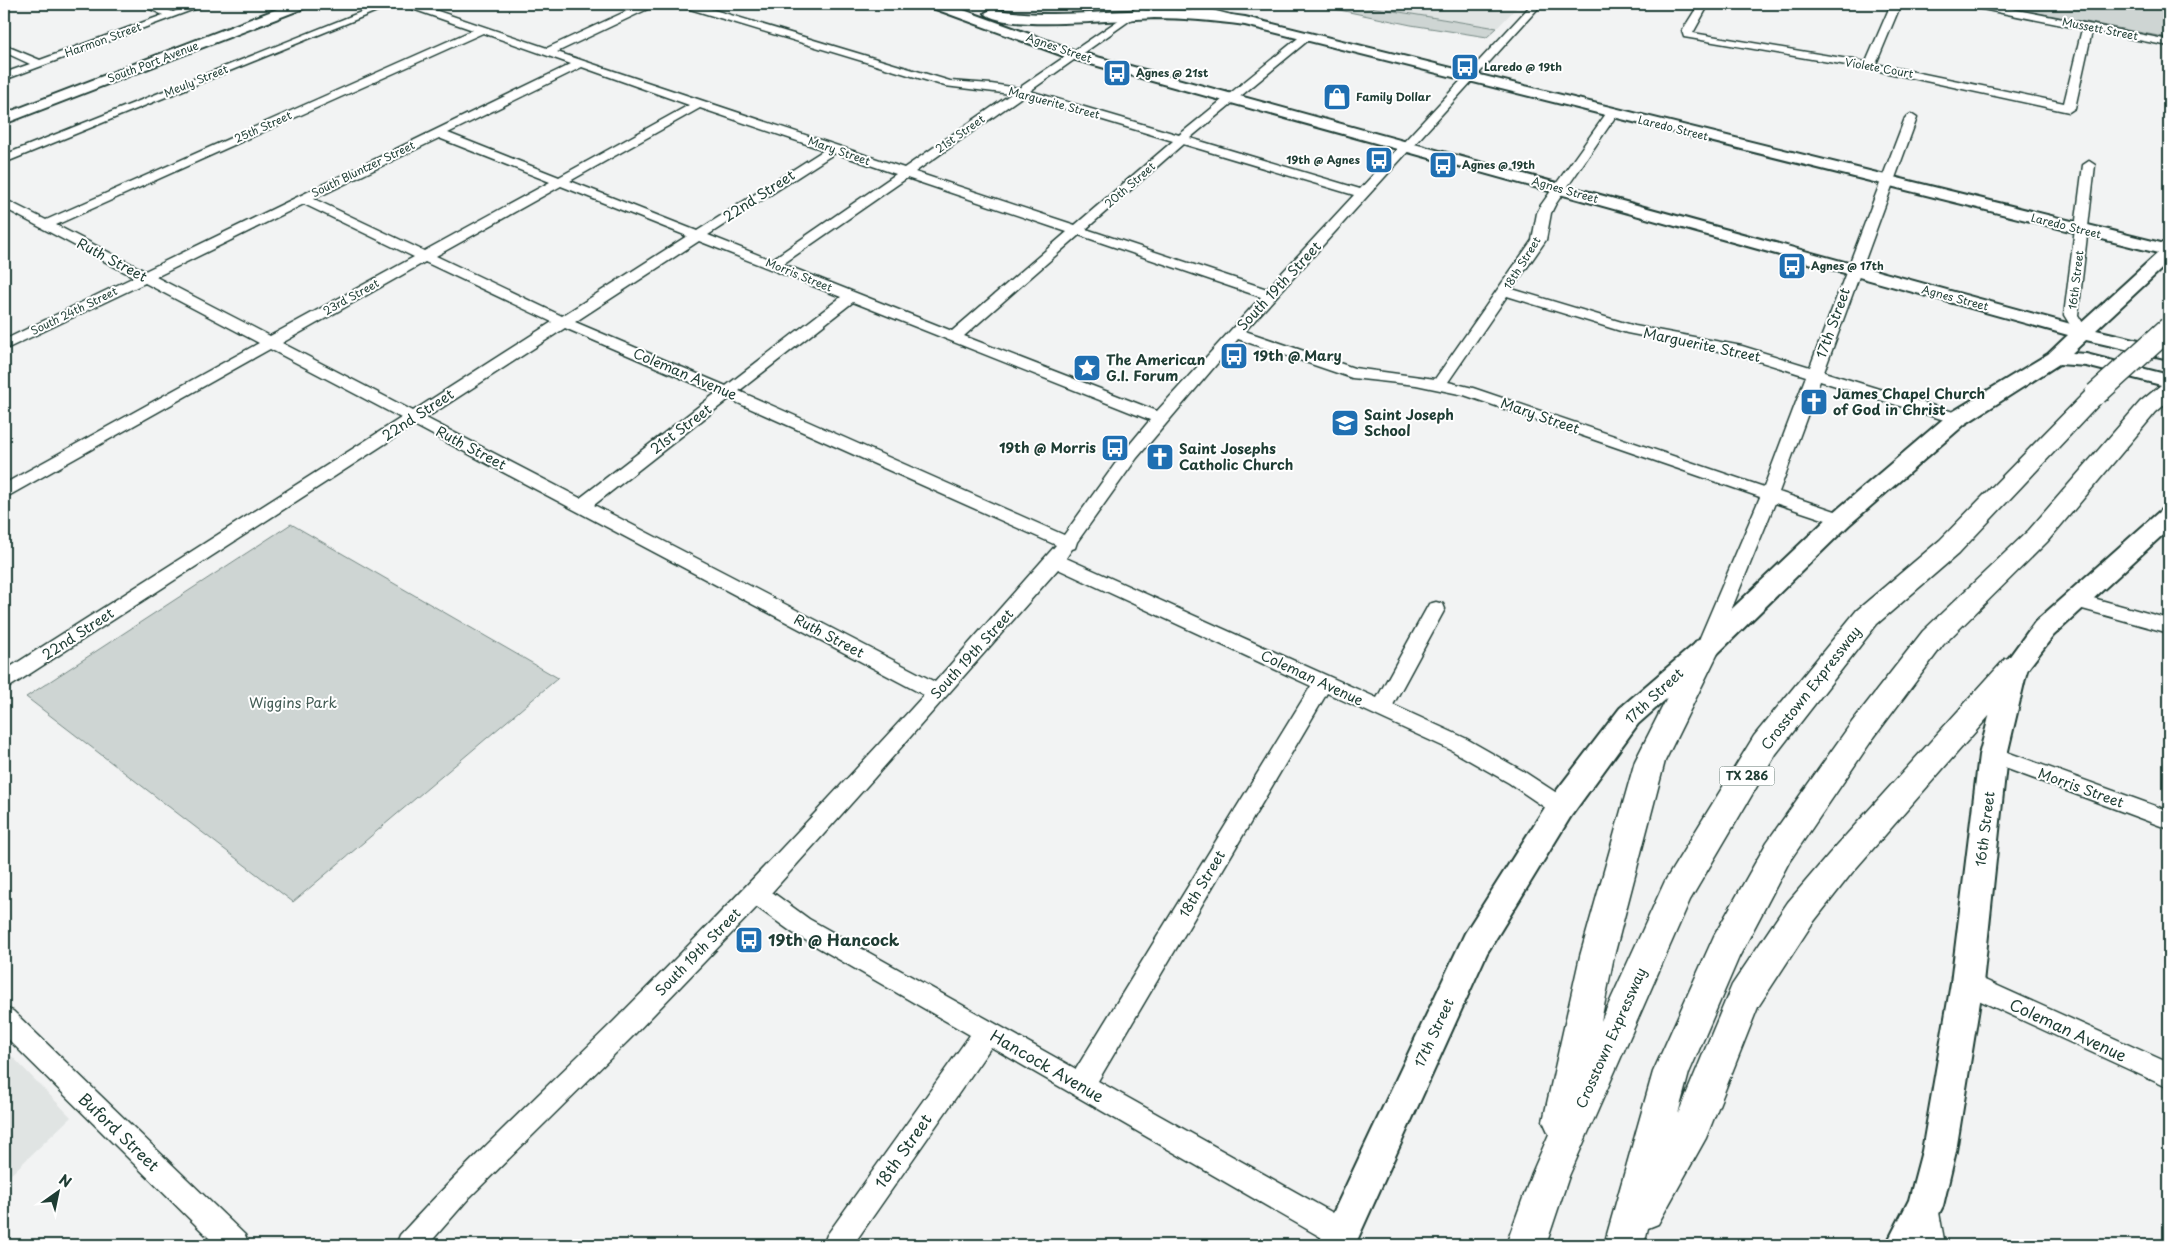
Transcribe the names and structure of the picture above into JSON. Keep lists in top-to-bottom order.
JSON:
{
  "streets": {
    "highway": ["Crosstown Expressway", "TX 286"],
    "main road": [
      "Agnes Street",
      "South Port Avenue",
      "Laredo Street",
      "16th Street",
      "17th Street"
    ],
    "street": [
      "Mussett Street",
      "Harmon Street",
      "Violete Court",
      "Meuly Street",
      "Marguerite Street",
      "25th Street",
      "21st Street",
      "Mary Street",
      "South Bluntzer Street",
      "20th Street",
      "22nd Street",
      "Ruth Street",
      "18th Street",
      "Morris Street",
      "South 19th Street",
      "23rd Street",
      "South 24th Street",
      "Coleman Avenue",
      "Hancock Avenue",
      "Buford Street"
    ]
  },
  "crossings": [
    ["Mussett Street", "Violete Court"],
    ["Agnes Street", "21st Street"],
    ["Agnes Street", "20th Street"],
    ["Agnes Street", "18th Street"],
    ["Agnes Street", "16th Street"],
    ["Agnes Street", "South 19th Street"],
    ["Agnes Street", "17th Street"],
    ["Marguerite Street", "21st Street"],
    ["Marguerite Street", "20th Street"],
    ["Marguerite Street", "18th Street"],
    ["Marguerite Street", "South 19th Street"],
    ["Marguerite Street", "17th Street"],
    ["25th Street", "Mary Street"],
    ["25th Street", "Ruth Street"],
    ["Laredo Street", "20th Street"],
    ["Laredo Street", "18th Street"],
    ["Laredo Street", "16th Street"],
    ["Laredo Street", "South 19th Street"],
    ["Laredo Street", "17th Street"],
    ["21st Street", "Mary Street"],
    ["21st Street", "Ruth Street"],
    ["21st Street", "Morris Street"],
    ["21st Street", "Coleman Avenue"],
    ["Mary Street", "South Bluntzer Street"],
    ["Mary Street", "20th Street"],
    ["Mary Street", "22nd Street"],
    ["Mary Street", "18th Street"],
    ["Mary Street", "South 19th Street"],
    ["Mary Street", "23rd Street"],
    ["Mary Street", "17th Street"],
    ["South Bluntzer Street", "Ruth Street"],
    ["South Bluntzer Street", "Morris Street"],
    ["South Bluntzer Street", "South 24th Street"],
    ["South Bluntzer Street", "Coleman Avenue"],
    ["20th Street", "Morris Street"],
    ["22nd Street", "Ruth Street"],
    ["22nd Street", "Morris Street"],
    ["22nd Street", "Coleman Avenue"],
    ["Ruth Street", "South 19th Street"],
    ["Ruth Street", "23rd Street"],
    ["Ruth Street", "South 24th Street"],
    ["18th Street", "Coleman Avenue"],
    ["18th Street", "Hancock Avenue"],
    ["Morris Street", "16th Street"],
    ["Morris Street", "South 19th Street"],
    ["Morris Street", "23rd Street"],
    ["16th Street", "Coleman Avenue"],
    ["South 19th Street", "Coleman Avenue"],
    ["South 19th Street", "Hancock Avenue"],
    ["23rd Street", "Coleman Avenue"],
    ["17th Street", "Coleman Avenue"],
    ["17th Street", "Hancock Avenue"]
  ],
  "parks": ["Wiggins Park"],
  "places": {
    "bus stop": [
      "Laredo @ 19th",
      "Agnes @ 21st",
      "19th @ Agnes",
      "Agnes @ 19th",
      "Agnes @ 17th",
      "19th @ Mary",
      "19th @ Morris",
      "19th @ Hancock"
    ],
    "shop": ["Family Dollar"],
    "place": ["The American G.I. Forum"],
    "church": ["James Chapel Church of God in Christ", "Saint Josephs Catholic Church"],
    "school or university": ["Saint Joseph School"]
  },
  "north": "top right"
}
